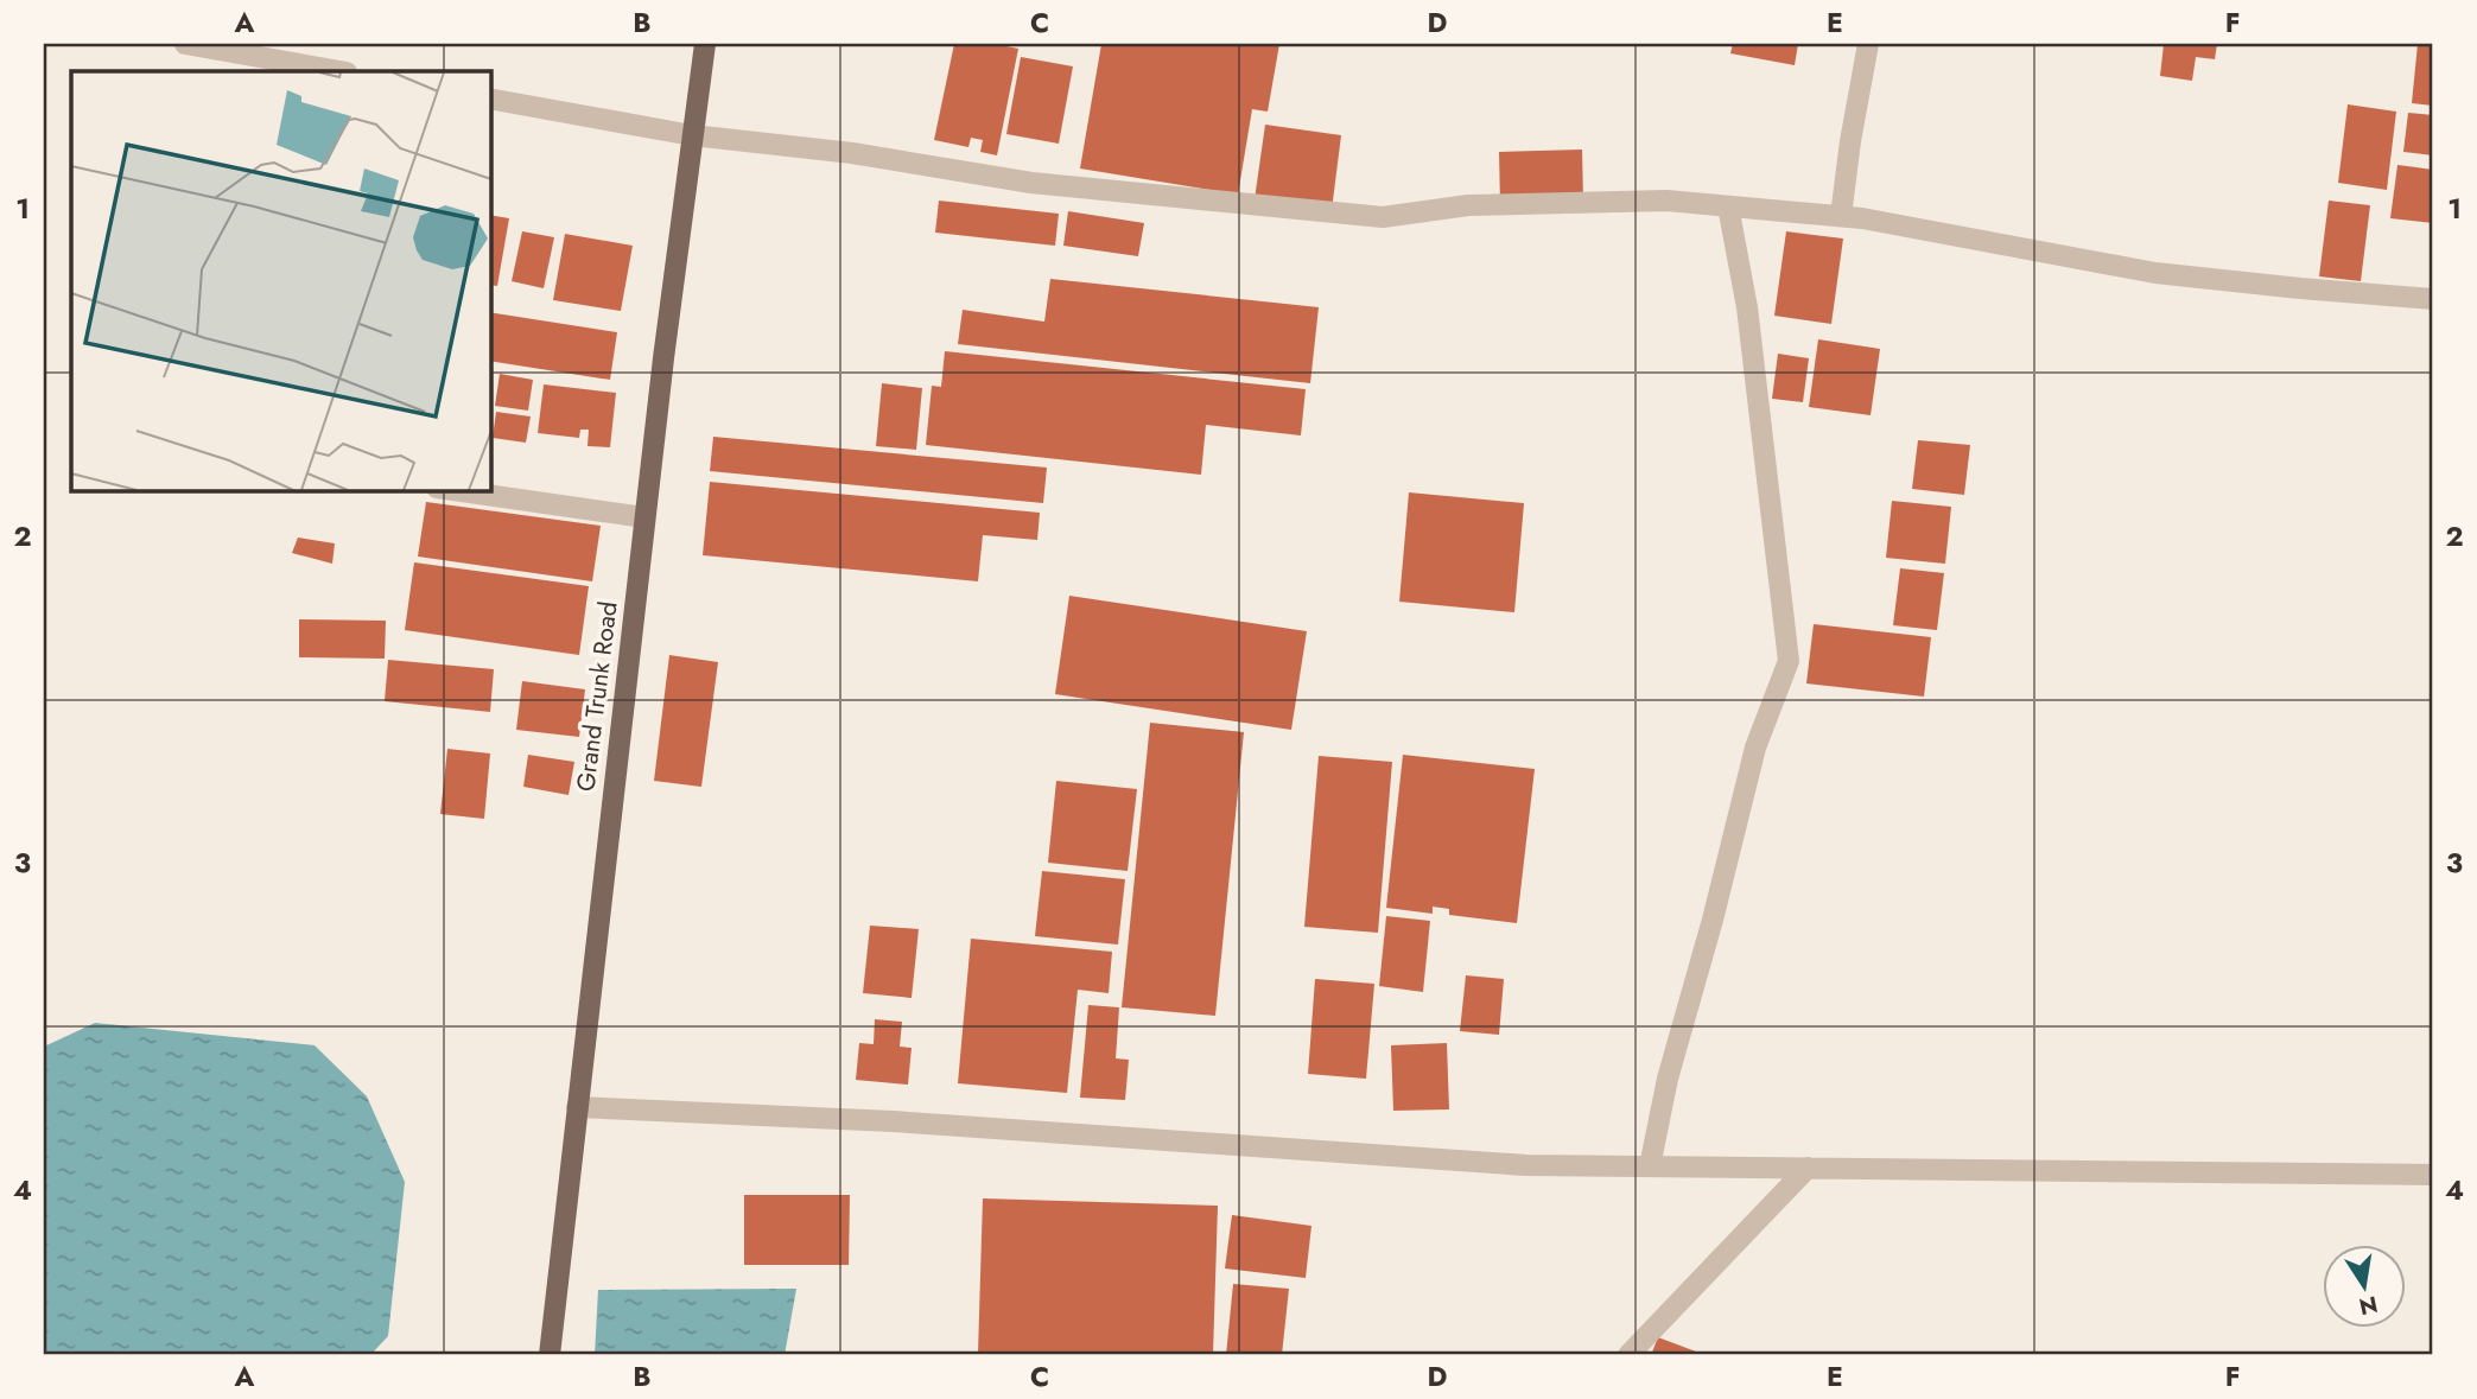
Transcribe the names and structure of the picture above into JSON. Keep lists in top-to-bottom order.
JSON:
{
  "streets": {
    "main road": ["Grand Trunk Road"]
  },
  "north": "bottom",
  "grid": {
    "columns": [
      "A",
      "B",
      "C",
      "D",
      "E",
      "F"
    ],
    "rows": [
      "1",
      "2",
      "3",
      "4"
    ]
  }
}
